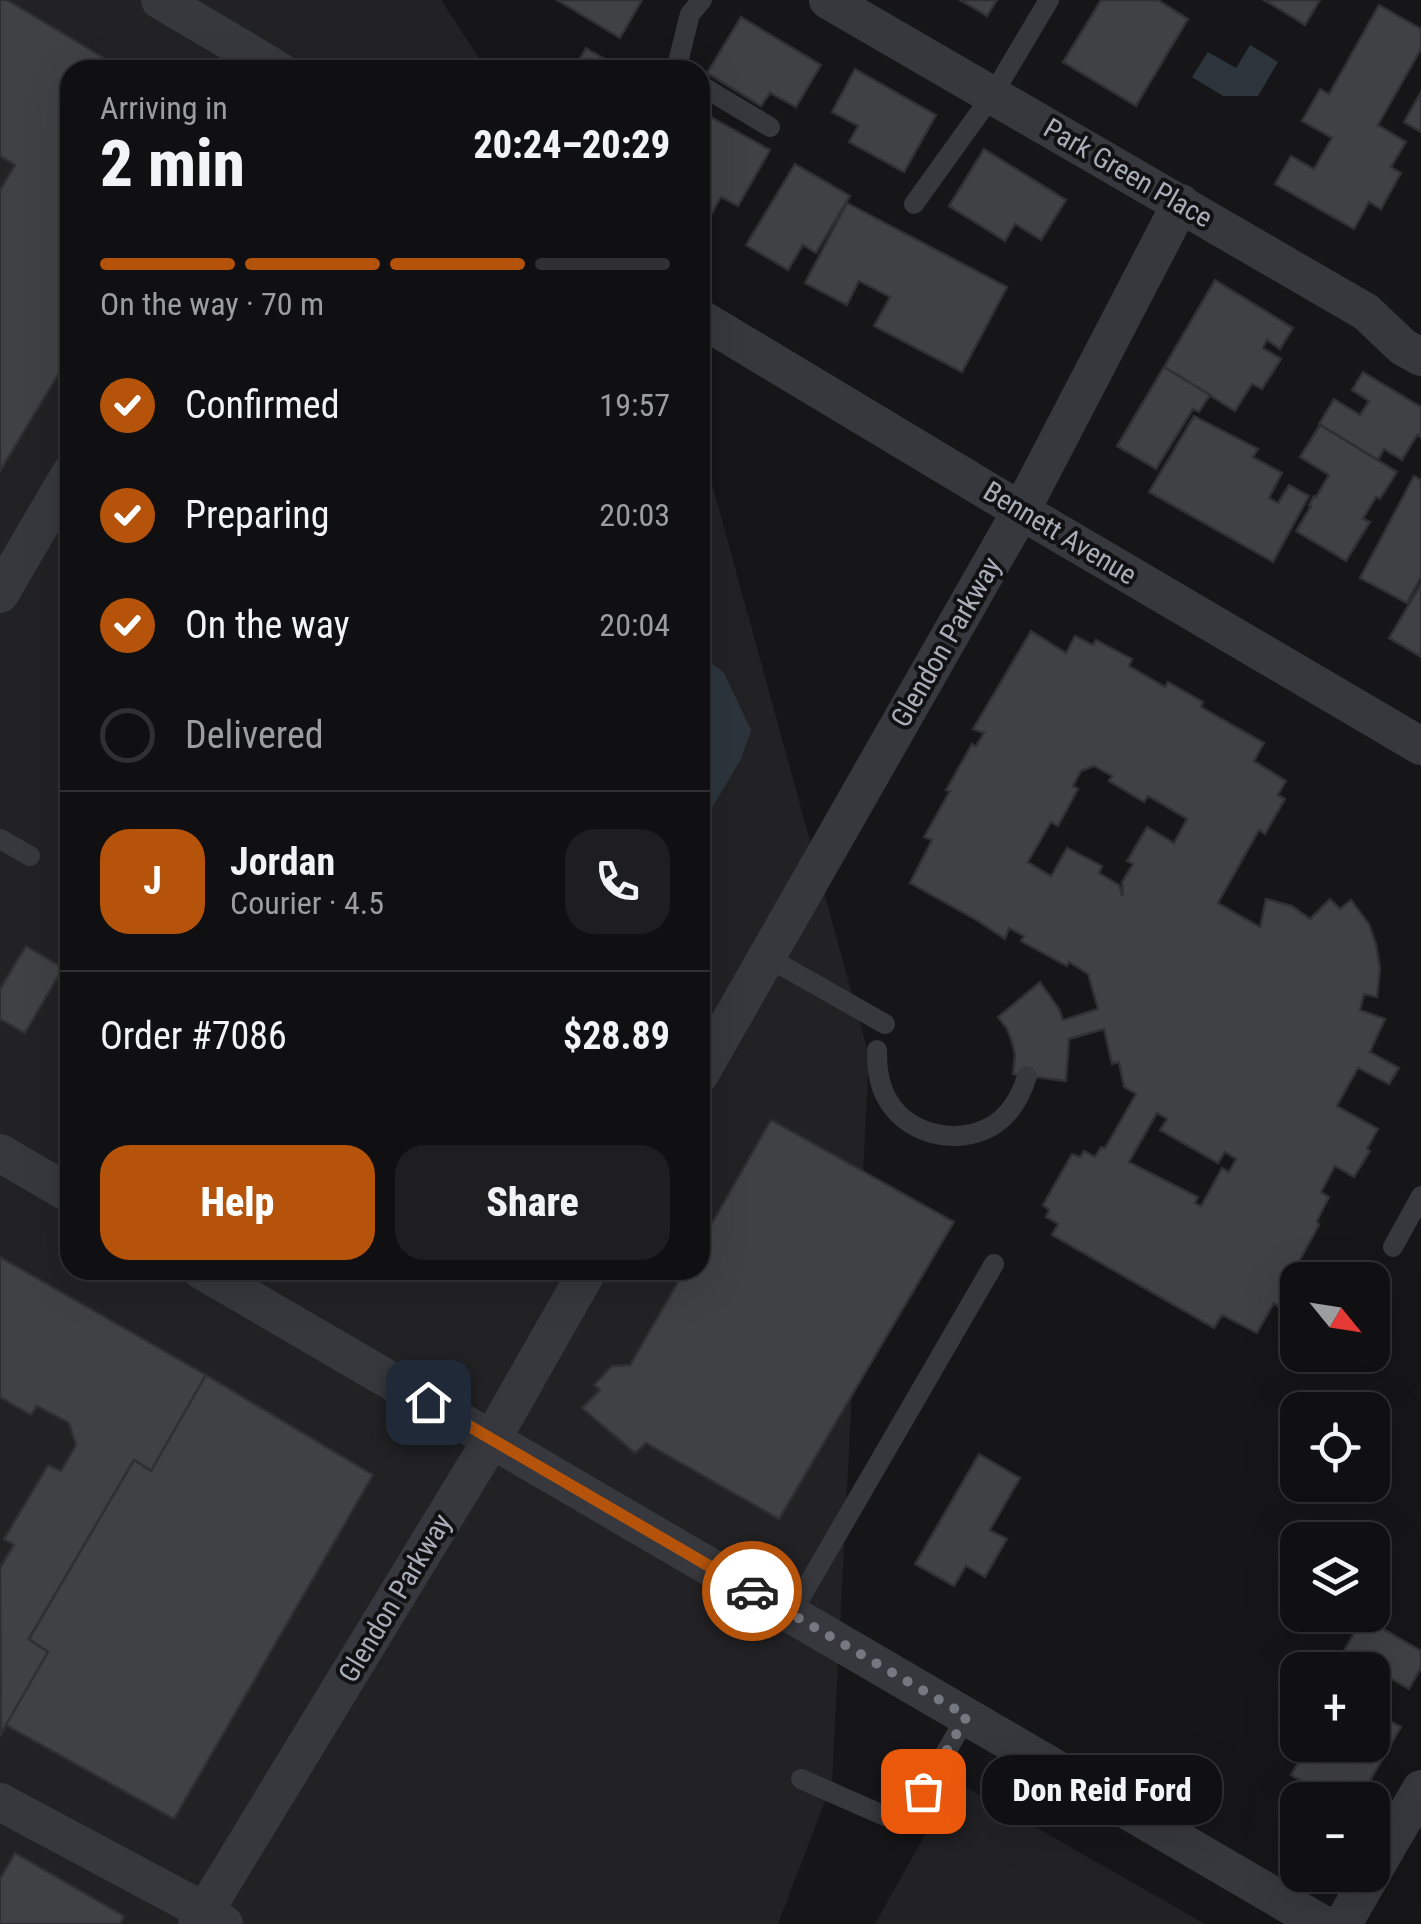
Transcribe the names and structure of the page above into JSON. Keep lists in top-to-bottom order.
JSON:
{
  "streets": {
    "street": ["Park Green Place", "Bennett Avenue", "Glendon Parkway"]
  },
  "crossings": [
    ["Park Green Place", "Glendon Parkway"],
    ["Bennett Avenue", "Glendon Parkway"]
  ],
  "places": ["Don Reid Ford"],
  "north": "bottom right",
  "page": {
    "heading": ["2 min", "Arriving in", "20:24–20:29"],
    "panel": [
      "Jordan",
      "Courier · 4.5",
      "Order #7086",
      "$28.89"
    ],
    "bar": "On the way · 70 m",
    "list": [
      ["Confirmed", "19:57"],
      ["Preparing", "20:03"],
      ["On the way", "20:04"],
      "Delivered"
    ],
    "round": "J",
    "buttons": ["Help", "Share"],
    "map_buttons": ["+", "−"],
    "bubble": "Don Reid Ford"
  }
}
